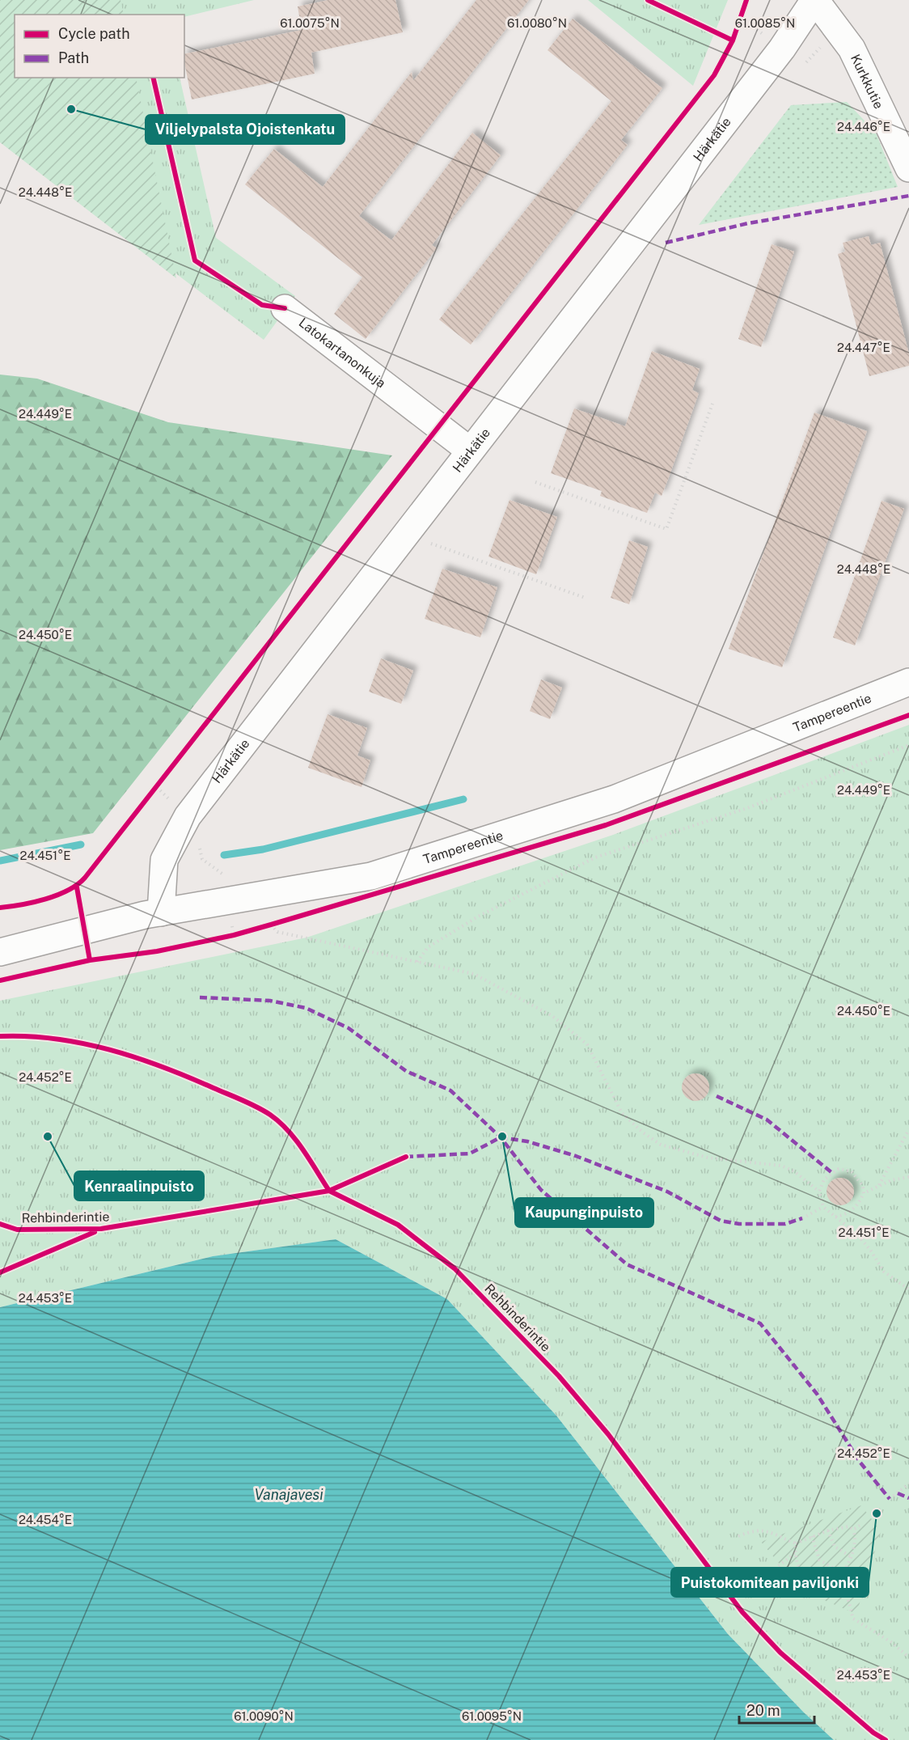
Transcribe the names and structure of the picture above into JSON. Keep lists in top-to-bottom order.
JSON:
{
  "streets": {
    "main road": [
      "Kurkkutie",
      "Härkätie",
      "Latokartanonkuja",
      "Tampereentie"
    ],
    "cycle path": ["Rehbinderintie"]
  },
  "crossings": [
    ["Kurkkutie", "Härkätie"],
    ["Härkätie", "Latokartanonkuja"],
    ["Härkätie", "Tampereentie"]
  ],
  "water": ["Vanajavesi"],
  "places": [
    "Viljelypalsta Ojoistenkatu",
    "Kenraalinpuisto",
    "Kaupunginpuisto",
    "Puistokomitean paviljonki"
  ],
  "legend": ["Cycle path", "Path"],
  "scale_bar": "20 m",
  "coordinates": [
    "61.0075°N",
    "61.0080°N",
    "61.0085°N",
    "24.446°E",
    "24.448°E",
    "24.447°E",
    "24.449°E",
    "24.450°E",
    "24.451°E",
    "24.452°E",
    "24.453°E",
    "24.454°E",
    "61.0090°N",
    "61.0095°N"
  ]
}
